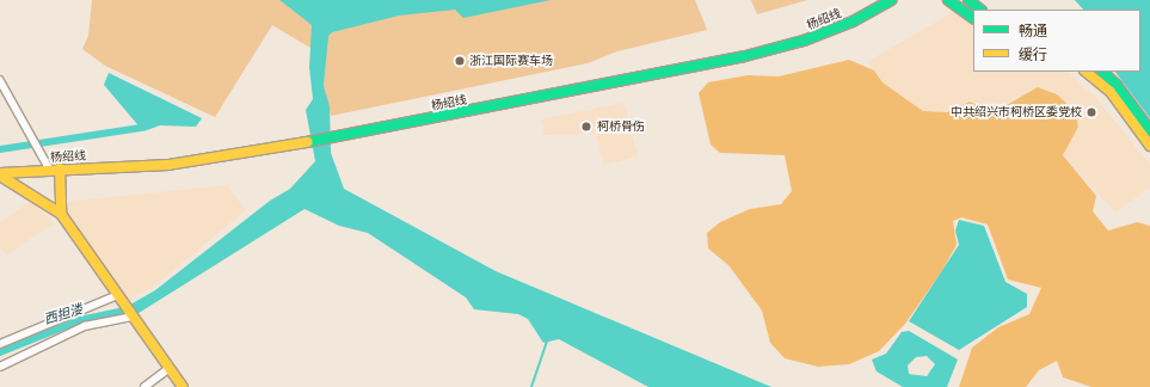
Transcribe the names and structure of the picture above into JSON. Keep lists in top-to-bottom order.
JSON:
{
  "streets": {
    "main road": ["杨绍线"]
  },
  "water": ["西担溇"],
  "places": ["浙江国际赛车场", "中共绍兴市柯桥区委党校", "柯桥骨伤"],
  "legend": ["畅通", "缓行"]
}
